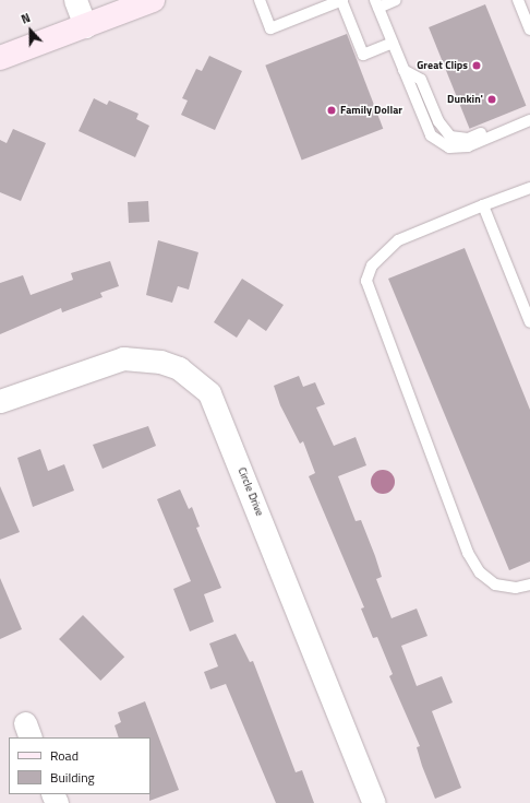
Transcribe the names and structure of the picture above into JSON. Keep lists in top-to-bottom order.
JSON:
{
  "streets": {
    "street": ["Circle Drive"]
  },
  "places": ["Great Clips", "Dunkin'", "Family Dollar"],
  "legend": ["Road", "Building"],
  "north": "top"
}
